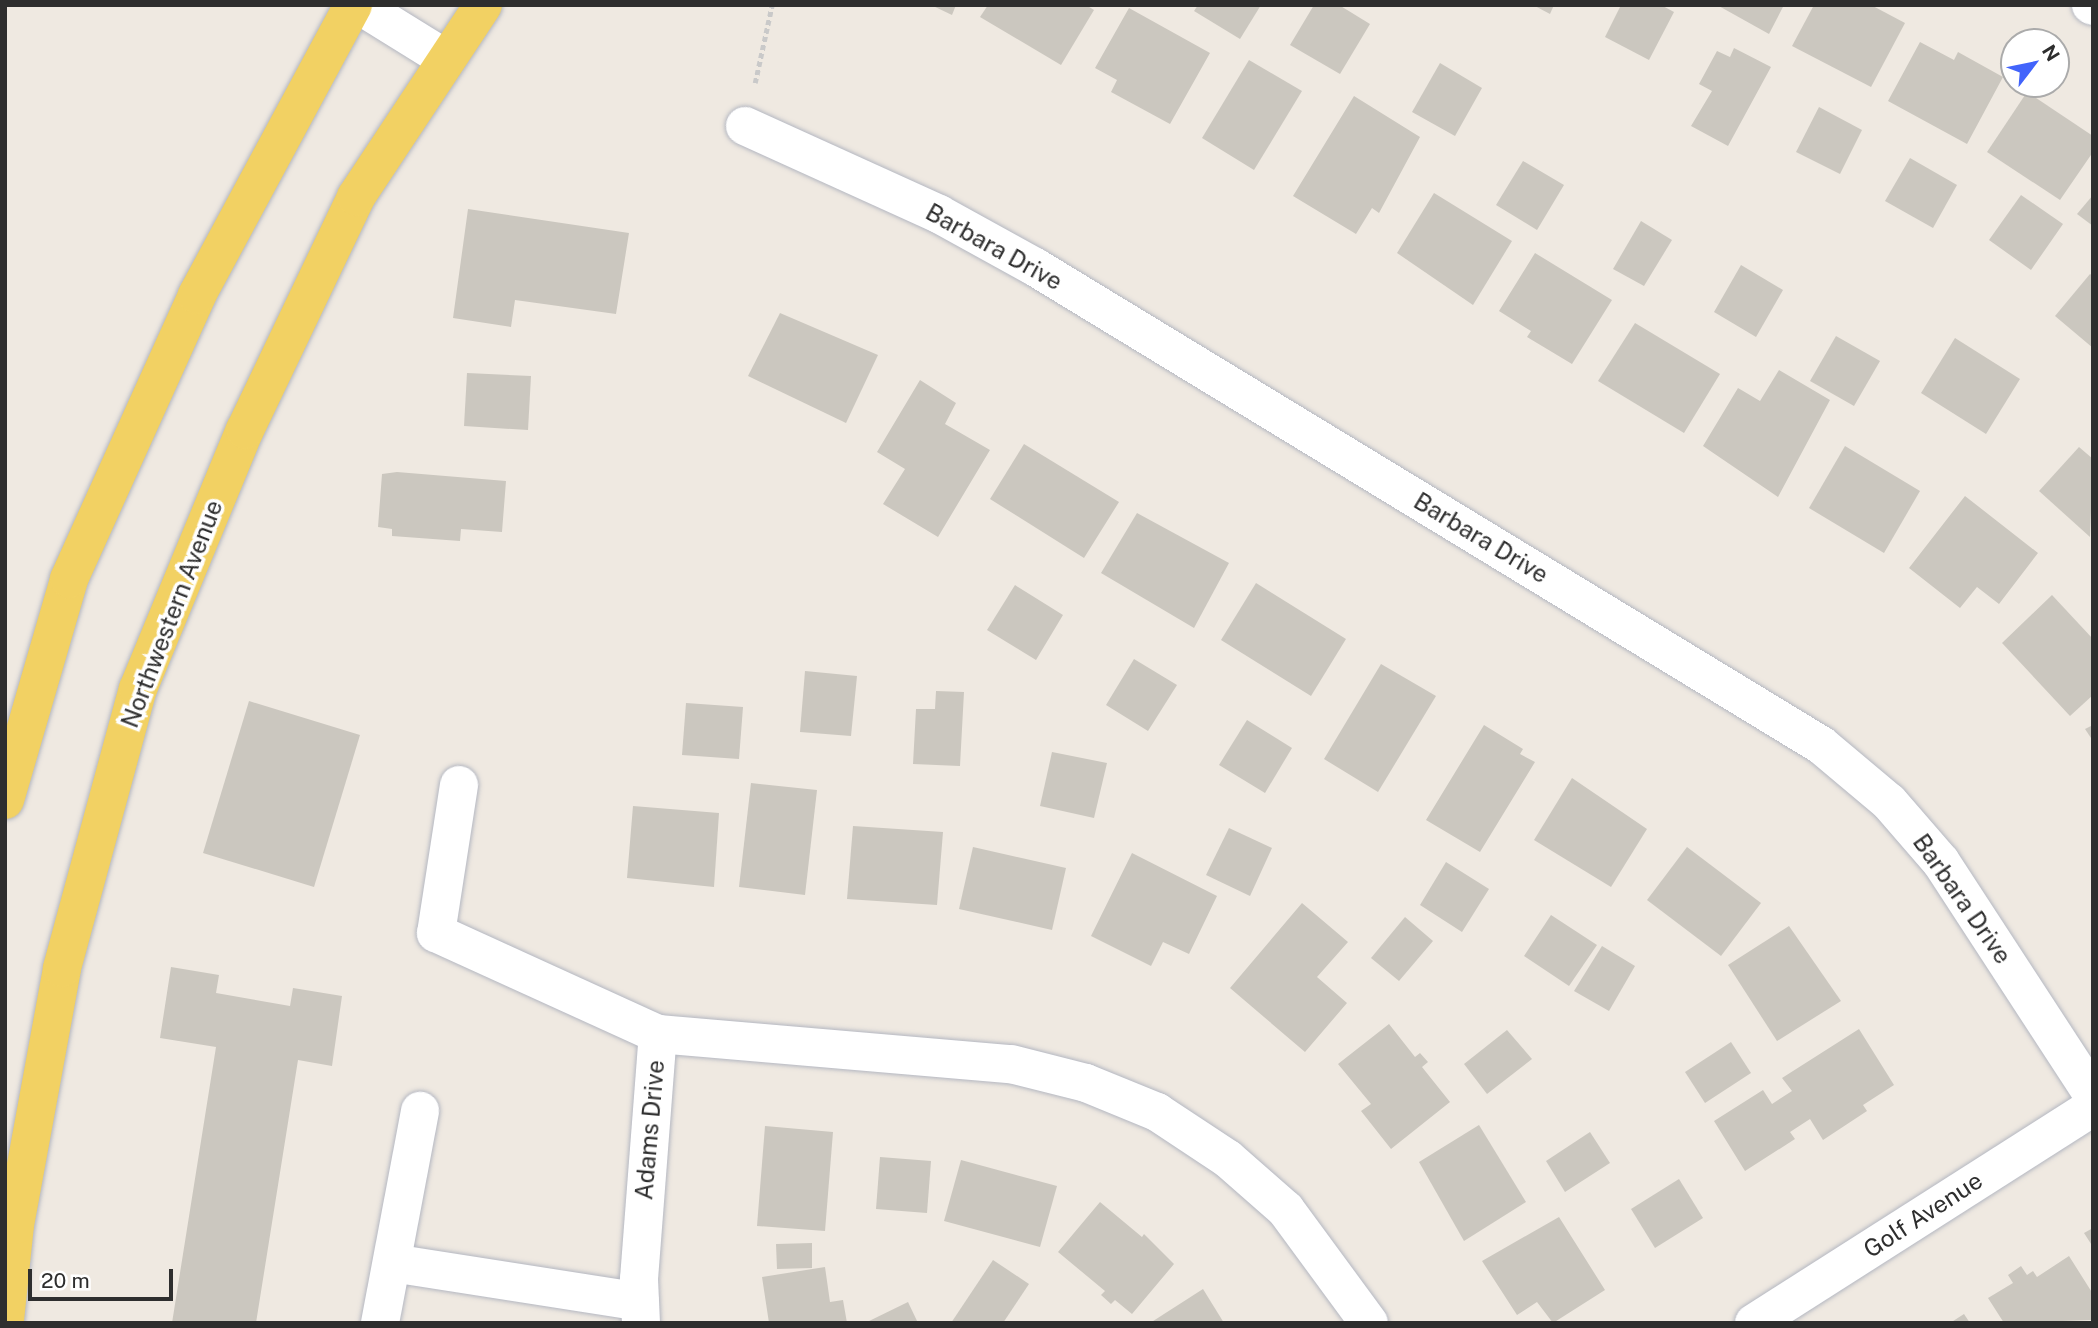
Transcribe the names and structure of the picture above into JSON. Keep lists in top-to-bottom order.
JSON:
{
  "streets": {
    "main road": ["Northwestern Avenue"],
    "street": ["Barbara Drive", "Adams Drive", "Golf Avenue"]
  },
  "scale_bar": "20 m",
  "north": "top right"
}
